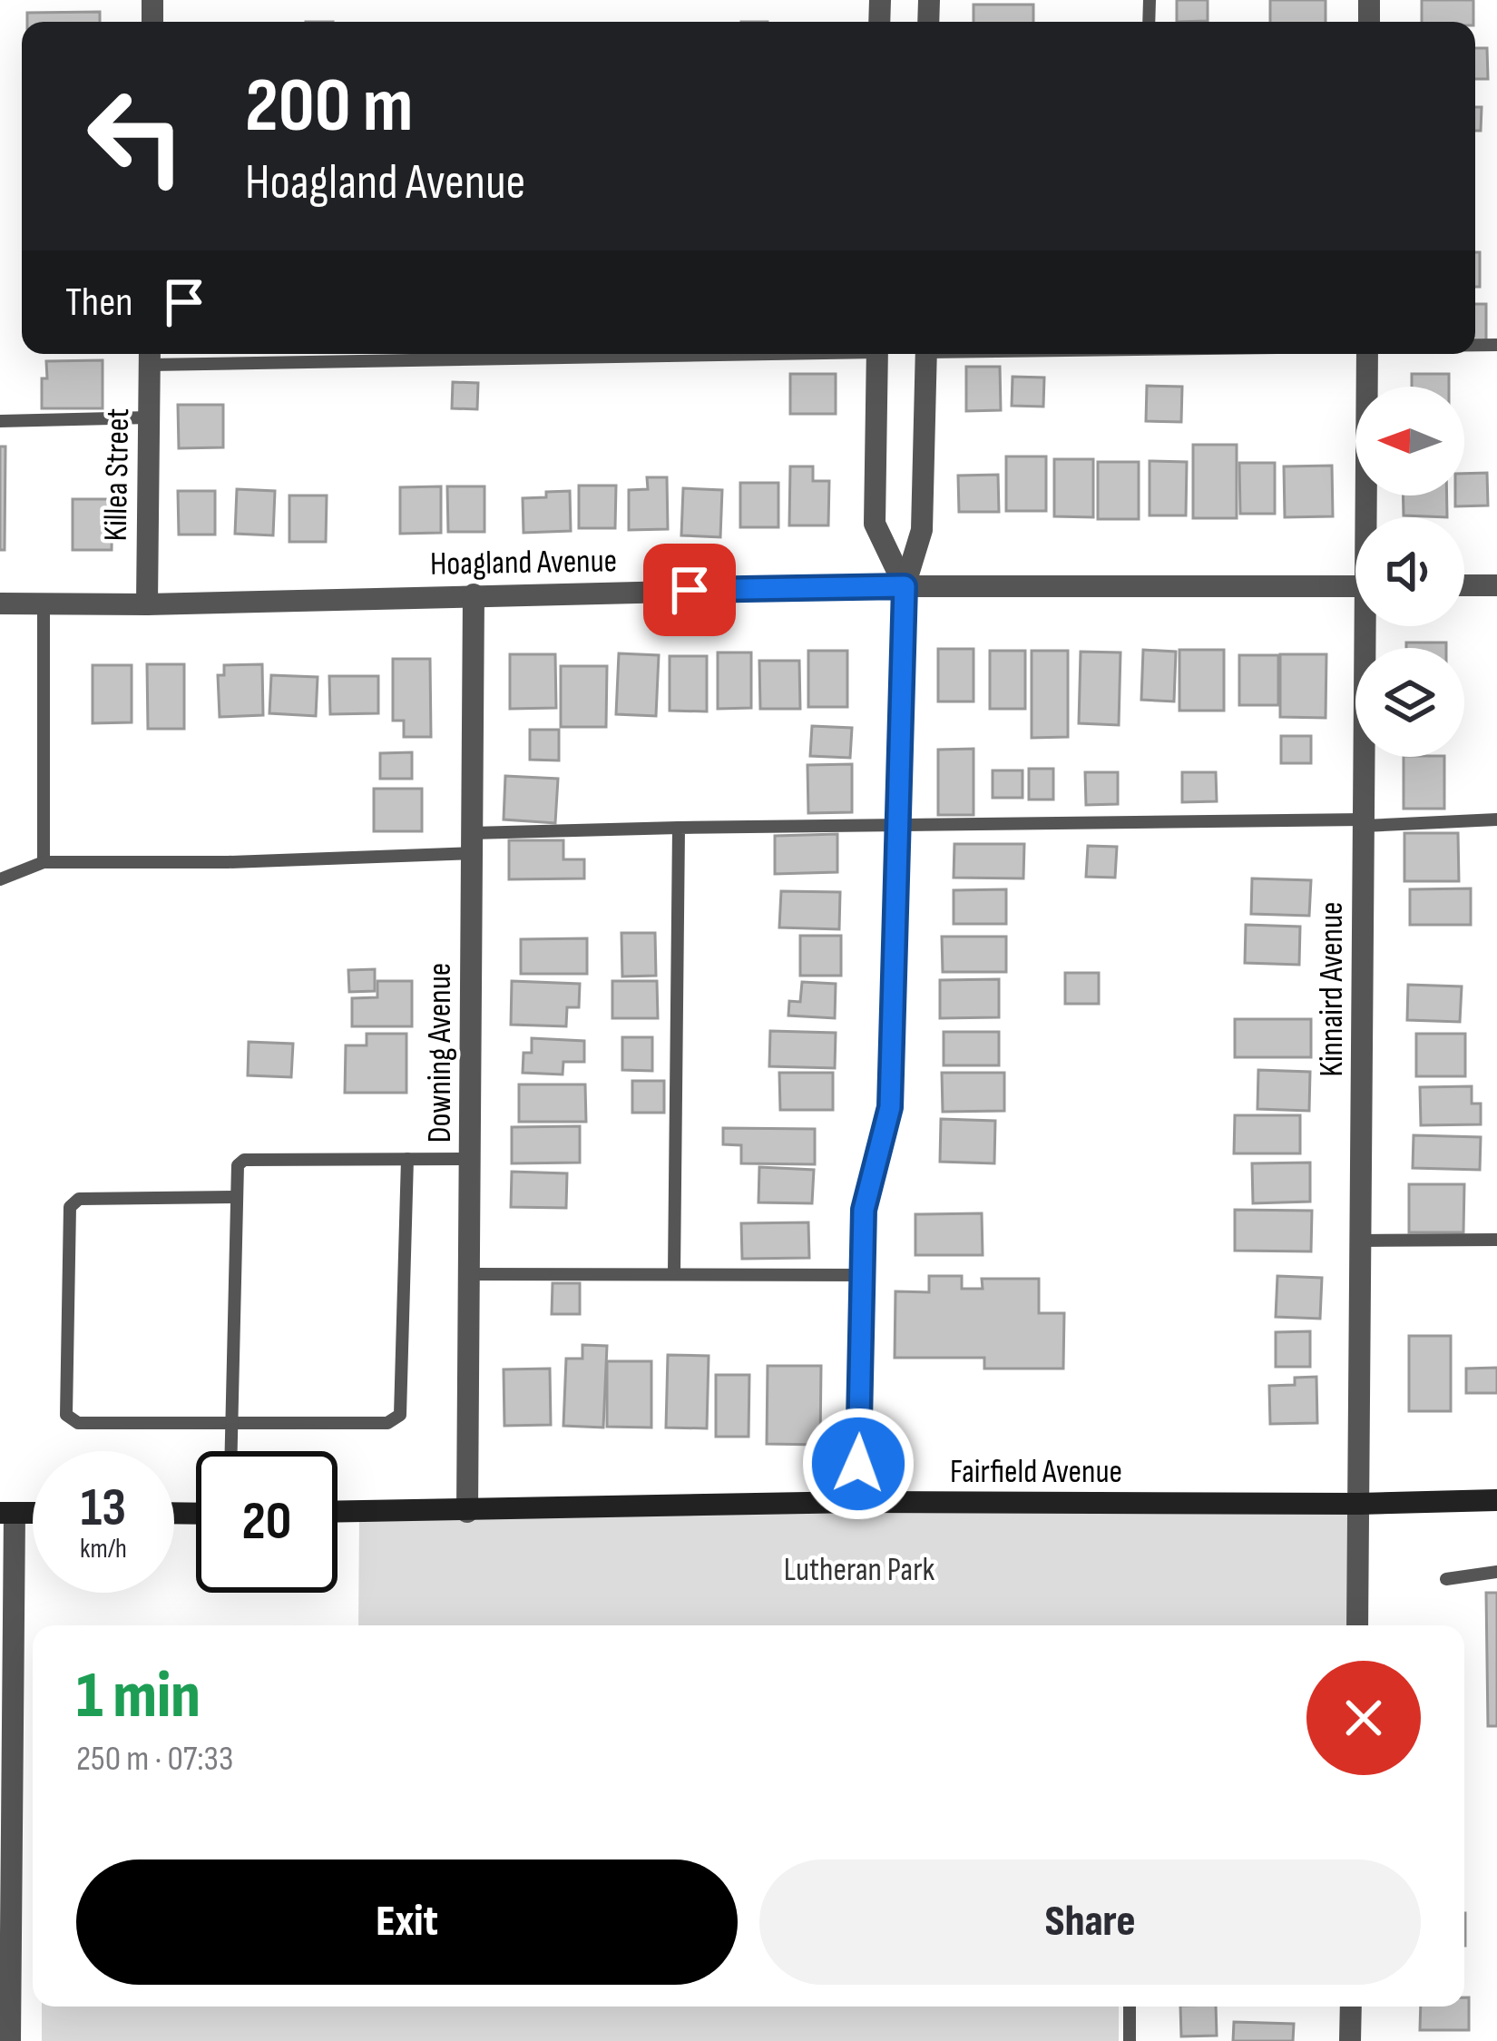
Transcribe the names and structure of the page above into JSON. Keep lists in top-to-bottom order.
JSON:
{
  "streets": {
    "main road": ["Fairfield Avenue"],
    "street": [
      "Killea Street",
      "Hoagland Avenue",
      "Kinnaird Avenue",
      "Downing Avenue"
    ]
  },
  "crossings": [
    ["Killea Street", "Hoagland Avenue"],
    ["Hoagland Avenue", "Downing Avenue"],
    ["Kinnaird Avenue", "Fairfield Avenue"],
    ["Downing Avenue", "Fairfield Avenue"]
  ],
  "parks": ["Lutheran Park"],
  "north": "left",
  "page": {
    "turn": ["200 m", "Hoagland Avenue"],
    "then": "Then",
    "speed": "13 km/h",
    "limit": "20",
    "heading": ["1 min", "250 m · 07:33"],
    "buttons": ["Exit", "Share"]
  }
}
